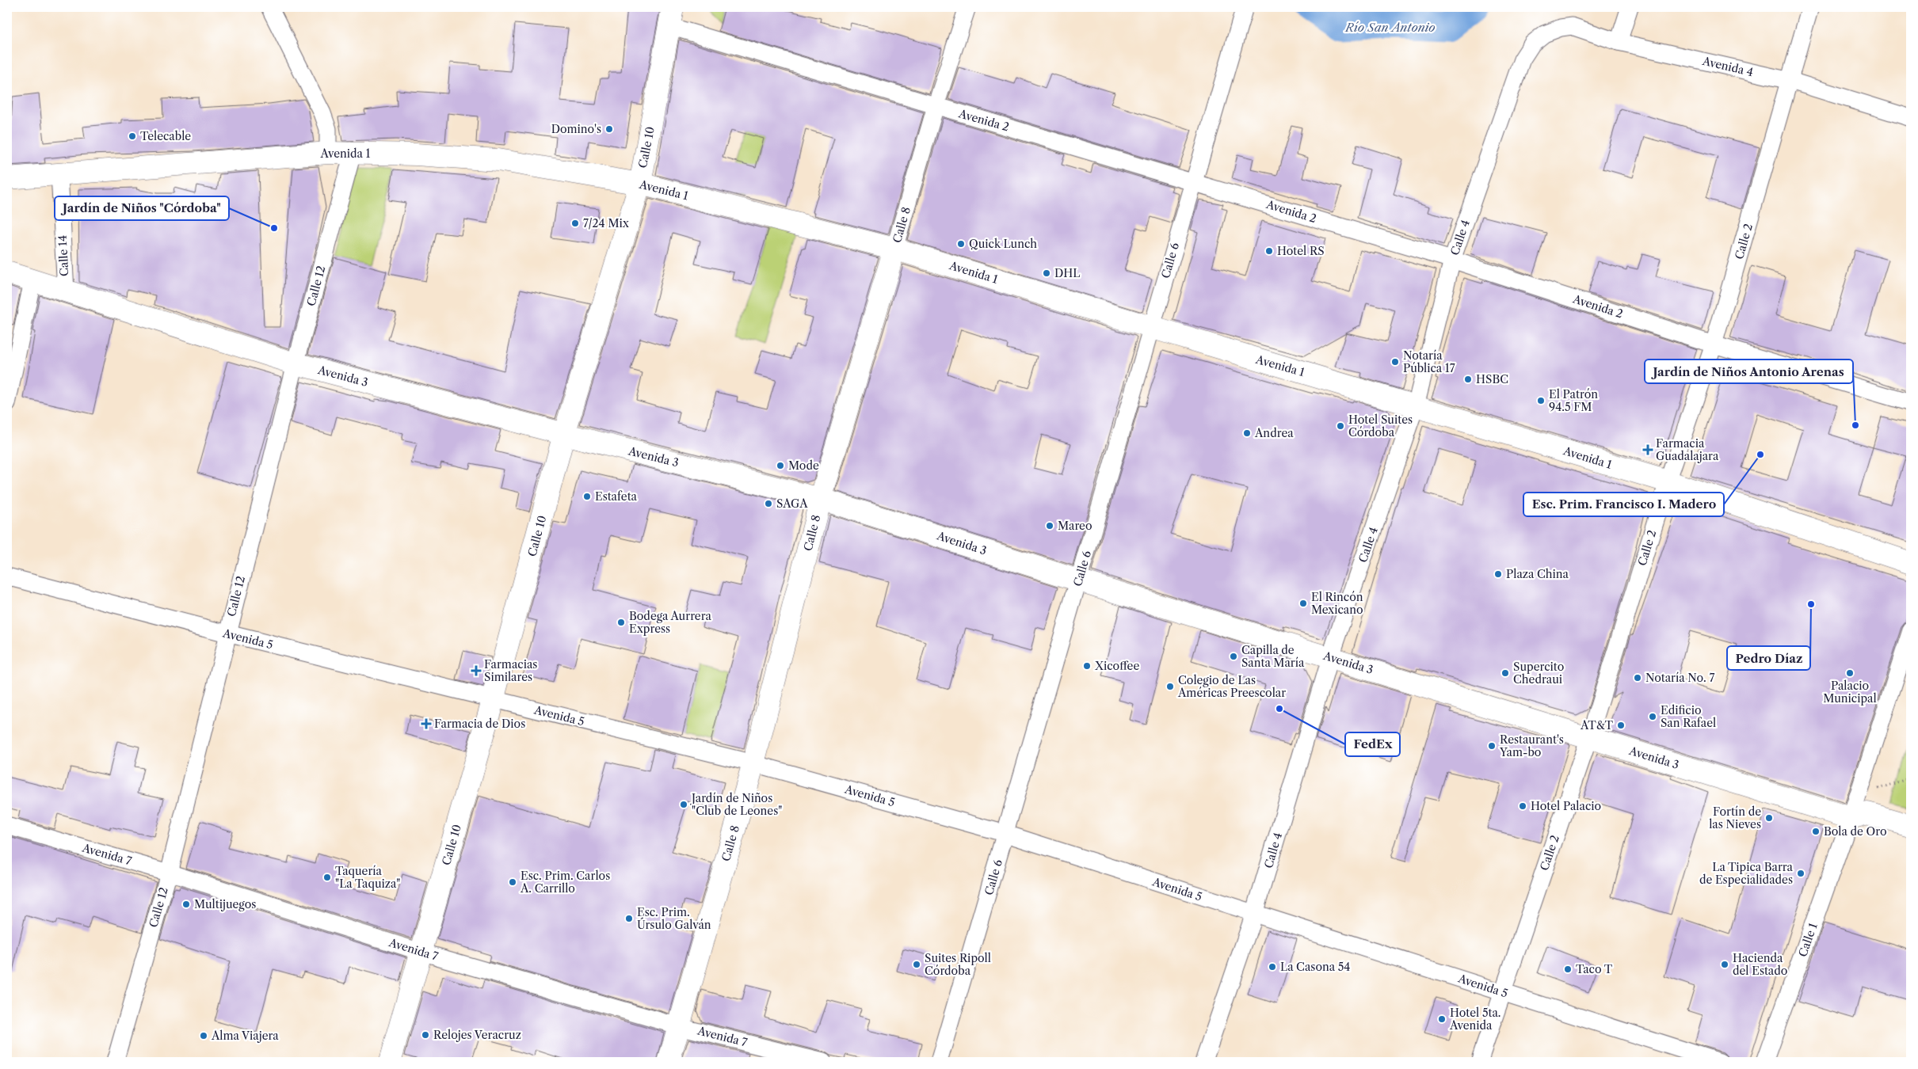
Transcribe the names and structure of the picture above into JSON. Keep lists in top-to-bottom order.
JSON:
{
  "streets": {
    "main road": [
      "Calle 10",
      "Avenida 1",
      "Calle 8",
      "Avenida 3"
    ],
    "street": [
      "Avenida 4",
      "Avenida 2",
      "Calle 4",
      "Calle 2",
      "Calle 14",
      "Calle 6",
      "Calle 12",
      "Avenida 5",
      "Avenida 7",
      "Calle 1"
    ]
  },
  "crossings": [
    ["Avenida 4", "Calle 4"],
    ["Avenida 4", "Calle 2"],
    ["Avenida 2", "Calle 10"],
    ["Avenida 2", "Calle 8"],
    ["Avenida 2", "Calle 4"],
    ["Avenida 2", "Calle 2"],
    ["Avenida 2", "Calle 6"],
    ["Calle 10", "Avenida 1"],
    ["Calle 10", "Avenida 3"],
    ["Calle 10", "Avenida 5"],
    ["Calle 10", "Avenida 7"],
    ["Avenida 1", "Calle 8"],
    ["Avenida 1", "Calle 4"],
    ["Avenida 1", "Calle 2"],
    ["Avenida 1", "Calle 14"],
    ["Avenida 1", "Calle 6"],
    ["Avenida 1", "Calle 12"],
    ["Calle 8", "Avenida 3"],
    ["Calle 8", "Avenida 5"],
    ["Calle 8", "Avenida 7"],
    ["Calle 4", "Avenida 3"],
    ["Calle 4", "Avenida 5"],
    ["Calle 2", "Avenida 3"],
    ["Calle 2", "Avenida 5"],
    ["Calle 14", "Avenida 3"],
    ["Calle 6", "Avenida 3"],
    ["Calle 6", "Avenida 5"],
    ["Calle 12", "Avenida 3"],
    ["Calle 12", "Avenida 5"],
    ["Calle 12", "Avenida 7"],
    ["Avenida 3", "Calle 1"]
  ],
  "water": ["Río San Antonio"],
  "places": {
    "other": [
      "Domino's",
      "Telecable",
      "7/24 Mix",
      "Jardín de Niños \"Córdoba\"",
      "Quick Lunch",
      "Hotel RS",
      "DHL",
      "Notaría Pública 17",
      "HSBC",
      "El Patrón 94.5 FM",
      "Jardín de Niños Antonio Arenas",
      "Hotel Suites Córdoba",
      "Andrea",
      "Esc. Prim. Francisco I. Madero",
      "Mode",
      "Estafeta",
      "SAGA",
      "Mareo",
      "Plaza China",
      "El Rincón Mexicano",
      "Pedro Díaz",
      "Bodega Aurrera Express",
      "Capilla de Santa María",
      "Xicoffee",
      "Supercito Chedraui",
      "Palacio Municipal",
      "Notaría No. 7",
      "Colegio de Las Américas Preescolar",
      "FedEx",
      "Edificio San Rafael",
      "AT&T",
      "Restaurant's Yam-bo",
      "Jardín de Niños \"Club de Leones\"",
      "Hotel Palacio",
      "Fortín de las Nieves",
      "Bola de Oro",
      "La Tipica Barra de Especialidades",
      "Taquería \"La Taquiza\"",
      "Esc. Prim. Carlos A. Carrillo",
      "Multijuegos",
      "Esc. Prim. Úrsulo Galván",
      "Suites Ripoll Córdoba",
      "Hacienda del Estado",
      "La Casona 54",
      "Taco T",
      "Hotel 5ta. Avenida",
      "Relojes Veracruz",
      "Alma Viajera"
    ],
    "health": ["Farmacia Guadalajara", "Farmacias Similares", "Farmacia de Dios"]
  }
}
